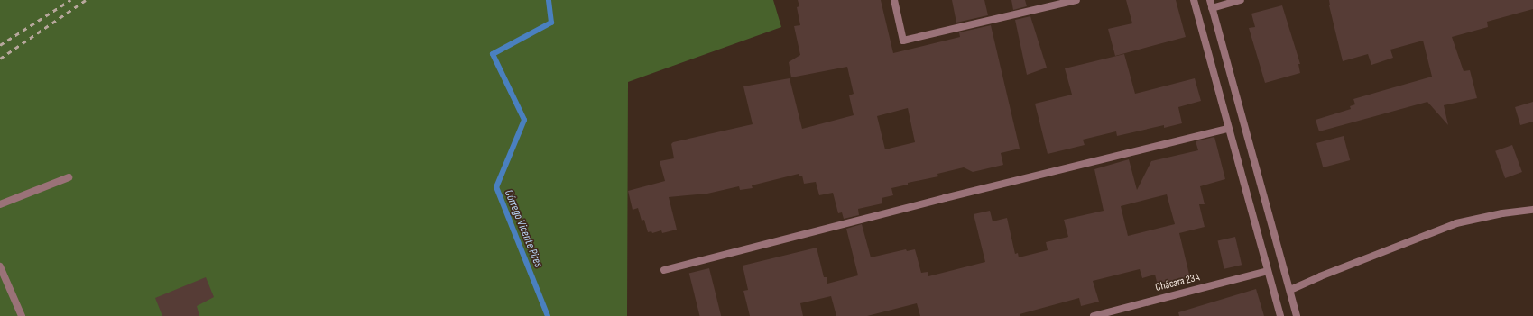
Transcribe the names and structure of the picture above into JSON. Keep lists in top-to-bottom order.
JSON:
{
  "streets": {
    "street": ["Chácara 23A"]
  },
  "water": ["Córrego Vicente Pires"]
}
